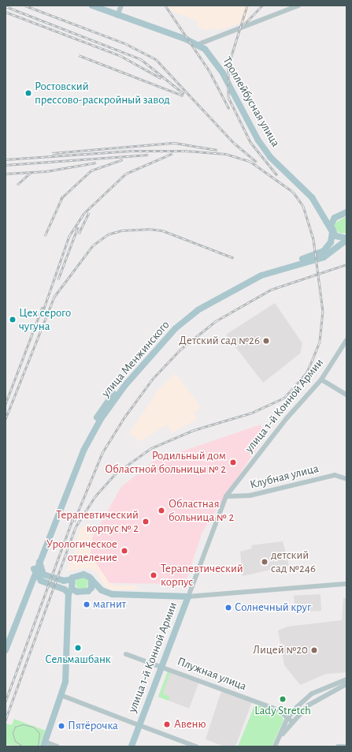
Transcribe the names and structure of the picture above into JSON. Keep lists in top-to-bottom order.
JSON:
{
  "streets": {
    "main road": ["Троллейбусная улица", "улица Менжинского", "улица 1-й Конной Армии"],
    "street": ["Клубная улица", "Плужная улица"]
  },
  "crossings": [
    ["улица 1-й Конной Армии", "Клубная улица"],
    ["улица 1-й Конной Армии", "Плужная улица"]
  ],
  "places": [
    "Ростовский прессово-раскройный завод",
    "Цех серого чугуна",
    "Детский сад №26",
    "Родильный дом Областной больницы № 2",
    "Областная больница № 2",
    "Терапевтический корпус № 2",
    "Урологическое отделение",
    "детский сад №246",
    "Терапевтический корпус",
    "магнит",
    "Солнечный круг",
    "Сельмашбанк",
    "Лицей №20",
    "Lady Stretch",
    "Авеню",
    "Пятёрочка"
  ]
}
